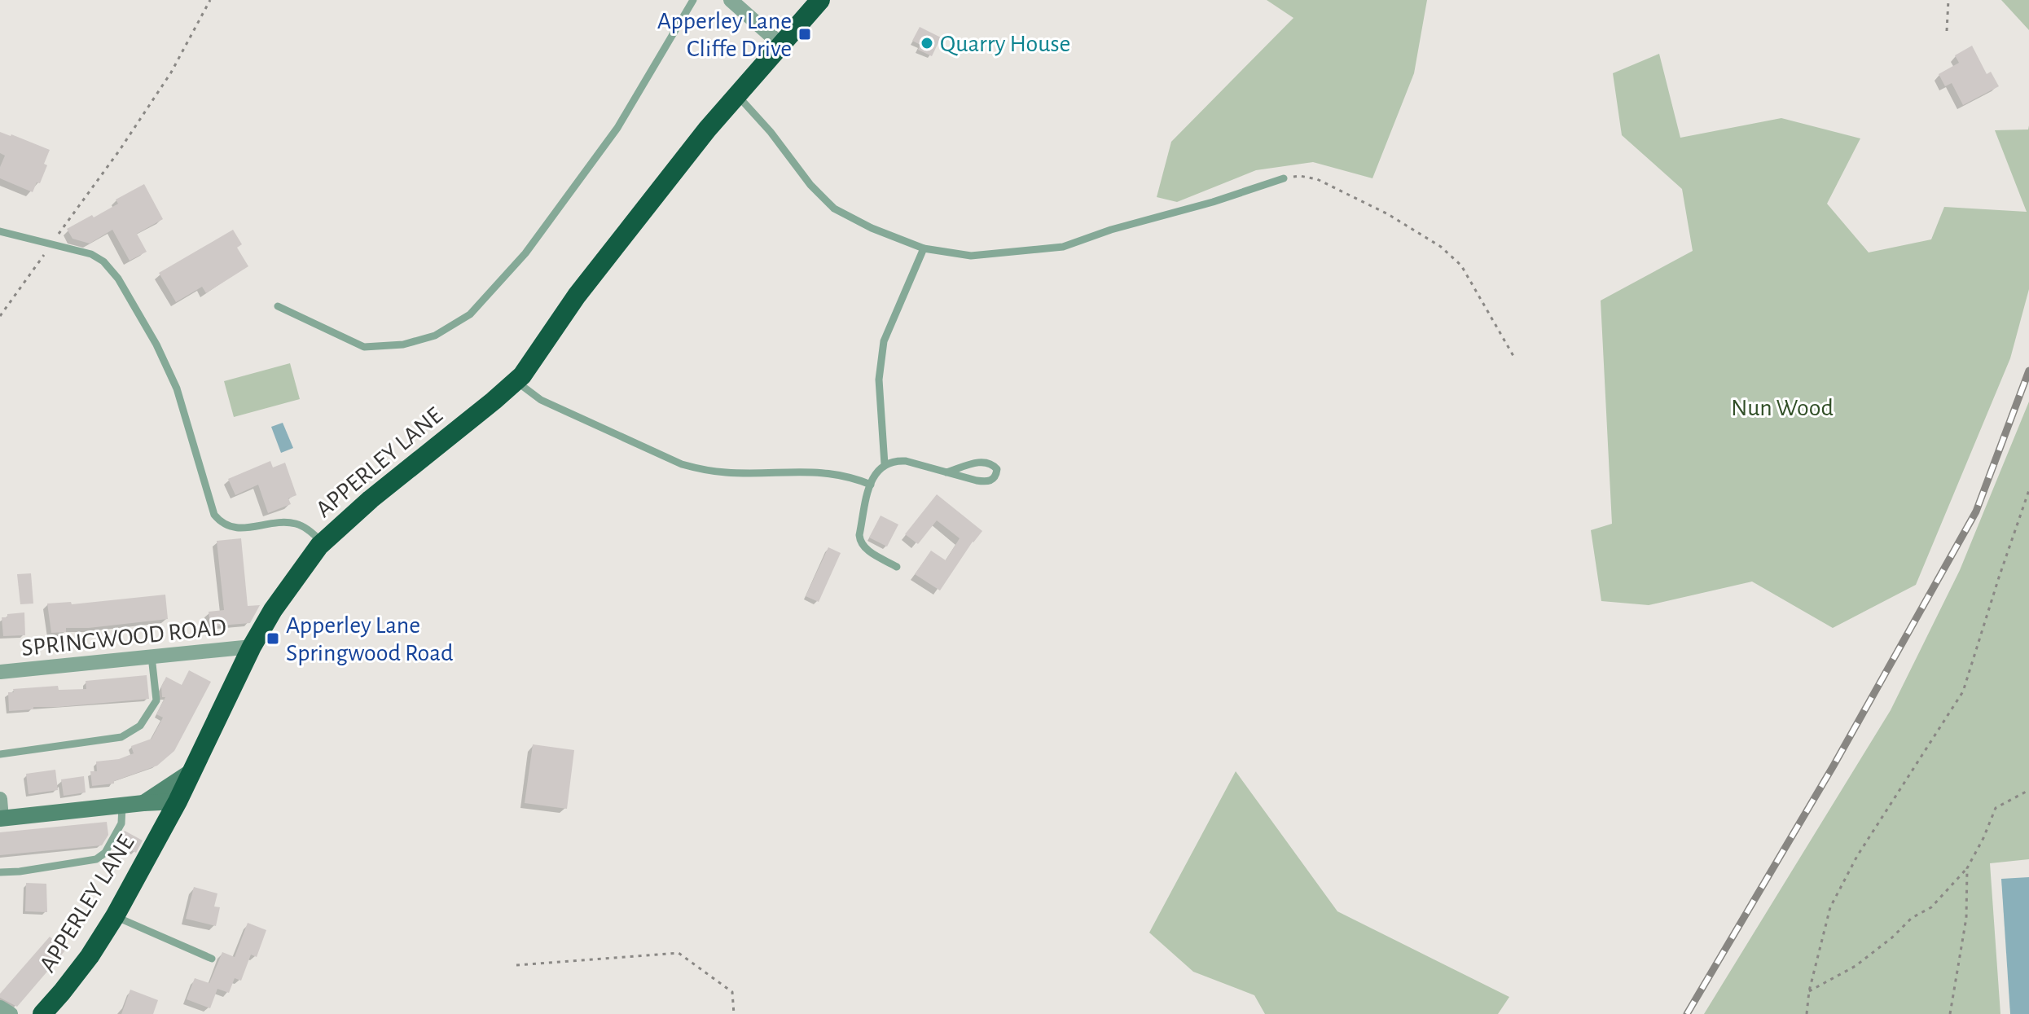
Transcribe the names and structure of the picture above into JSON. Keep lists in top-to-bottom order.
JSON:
{
  "streets": {
    "highway": ["APPERLEY LANE"],
    "street": ["SPRINGWOOD ROAD"]
  },
  "crossings": [
    ["APPERLEY LANE", "SPRINGWOOD ROAD"]
  ],
  "parks": ["Nun Wood"],
  "places": {
    "transit": ["Apperley Lane Cliffe Drive", "Apperley Lane Springwood Road"],
    "other": ["Quarry House"]
  }
}
